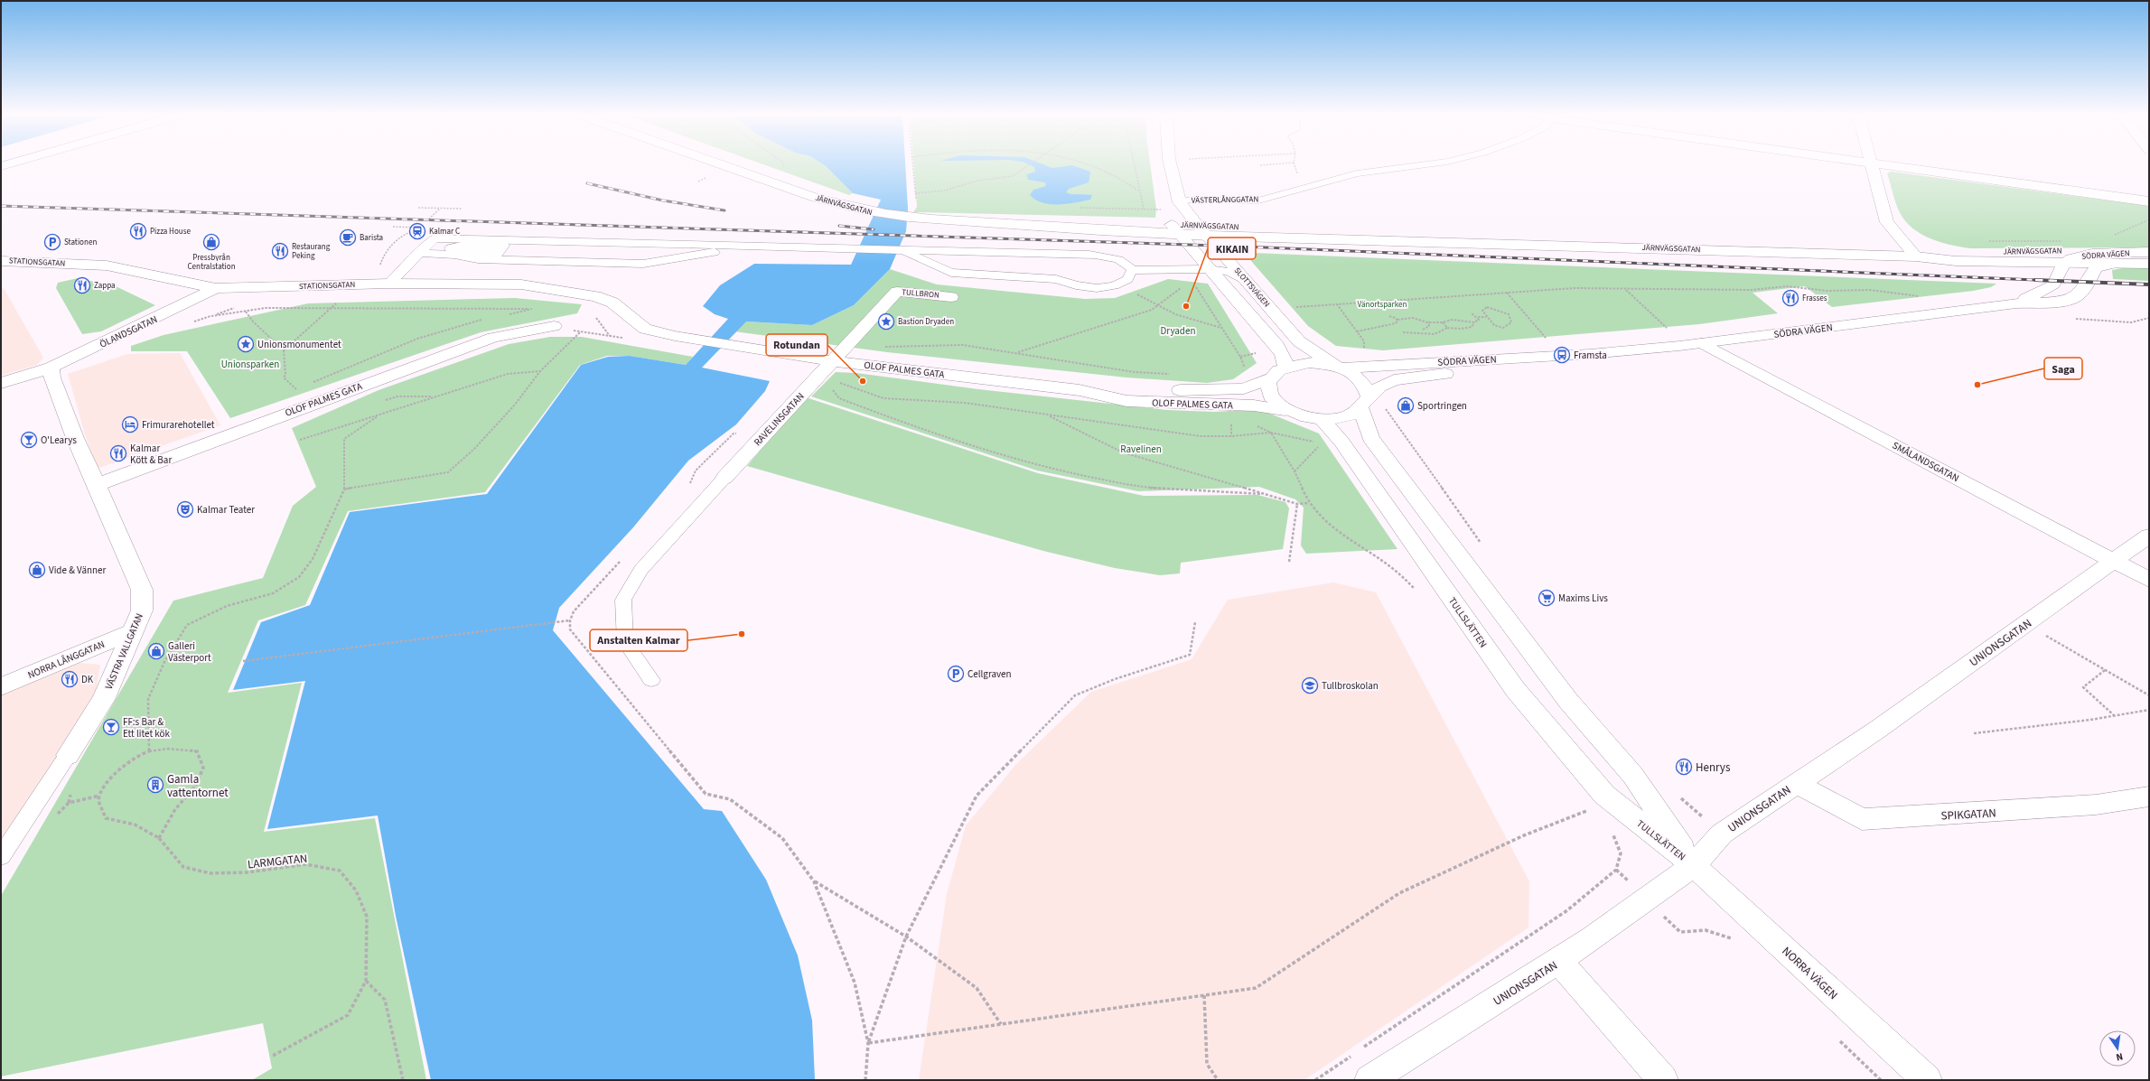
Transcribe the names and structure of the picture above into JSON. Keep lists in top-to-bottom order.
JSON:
{
  "streets": {
    "street": [
      "JÄRNVÄGSGATAN",
      "SÖDRA VÄGEN",
      "STATIONSGATAN",
      "SLOTTSVÄGEN",
      "TULLBRON",
      "ÖLANDSGATAN",
      "OLOF PALMES GATA",
      "RAVELINSGATAN",
      "SMÅLANDSGATAN",
      "TULLSLÄTTEN",
      "UNIONSGATAN",
      "VÄSTRA VALLGATAN",
      "NORRA LÅNGGATAN",
      "SPIKGATAN",
      "NORRA VÄGEN"
    ],
    "lane": ["VÄSTERLÅNGGATAN"],
    "path": ["LARMGATAN"]
  },
  "crossings": [
    ["VÄSTERLÅNGGATAN", "SLOTTSVÄGEN"],
    ["JÄRNVÄGSGATAN", "SÖDRA VÄGEN"],
    ["JÄRNVÄGSGATAN", "SLOTTSVÄGEN"],
    ["SÖDRA VÄGEN", "SLOTTSVÄGEN"],
    ["SÖDRA VÄGEN", "OLOF PALMES GATA"],
    ["SÖDRA VÄGEN", "SMÅLANDSGATAN"],
    ["SÖDRA VÄGEN", "TULLSLÄTTEN"],
    ["STATIONSGATAN", "ÖLANDSGATAN"],
    ["STATIONSGATAN", "OLOF PALMES GATA"],
    ["SLOTTSVÄGEN", "OLOF PALMES GATA"],
    ["SLOTTSVÄGEN", "TULLSLÄTTEN"],
    ["TULLBRON", "OLOF PALMES GATA"],
    ["TULLBRON", "RAVELINSGATAN"],
    ["ÖLANDSGATAN", "VÄSTRA VALLGATAN"],
    ["OLOF PALMES GATA", "RAVELINSGATAN"],
    ["OLOF PALMES GATA", "TULLSLÄTTEN"],
    ["OLOF PALMES GATA", "VÄSTRA VALLGATAN"],
    ["SMÅLANDSGATAN", "UNIONSGATAN"],
    ["TULLSLÄTTEN", "UNIONSGATAN"],
    ["TULLSLÄTTEN", "NORRA VÄGEN"],
    ["UNIONSGATAN", "SPIKGATAN"],
    ["UNIONSGATAN", "NORRA VÄGEN"],
    ["VÄSTRA VALLGATAN", "NORRA LÅNGGATAN"]
  ],
  "parks": [
    "Vänortsparken",
    "Dryaden",
    "Unionsparken",
    "Ravelinen"
  ],
  "places": {
    "restaurant": [
      "Pizza House",
      "Restaurang Peking",
      "Zappa",
      "Frasses",
      "Kalmar Kött & Bar",
      "DK",
      "Henrys"
    ],
    "station": ["Kalmar C"],
    "cafe": ["Barista"],
    "parking": ["Stationen", "Cellgraven"],
    "shop": [
      "Pressbyrån Centralstation",
      "Sportringen",
      "Vide & Vänner",
      "Galleri Västerport"
    ],
    "other": [
      "KIKAIN",
      "Rotundan",
      "Saga",
      "Anstalten Kalmar"
    ],
    "place": ["Bastion Dryaden", "Unionsmonumentet"],
    "bus stop": ["Framsta"],
    "hotel": ["Frimurarehotellet"],
    "bar": ["O'Learys", "FF:s Bar & Ett litet kök"],
    "theatre": ["Kalmar Teater"],
    "supermarket": ["Maxims Livs"],
    "school or university": ["Tullbroskolan"],
    "building": ["Gamla vattentornet"]
  },
  "north": "bottom"
}
